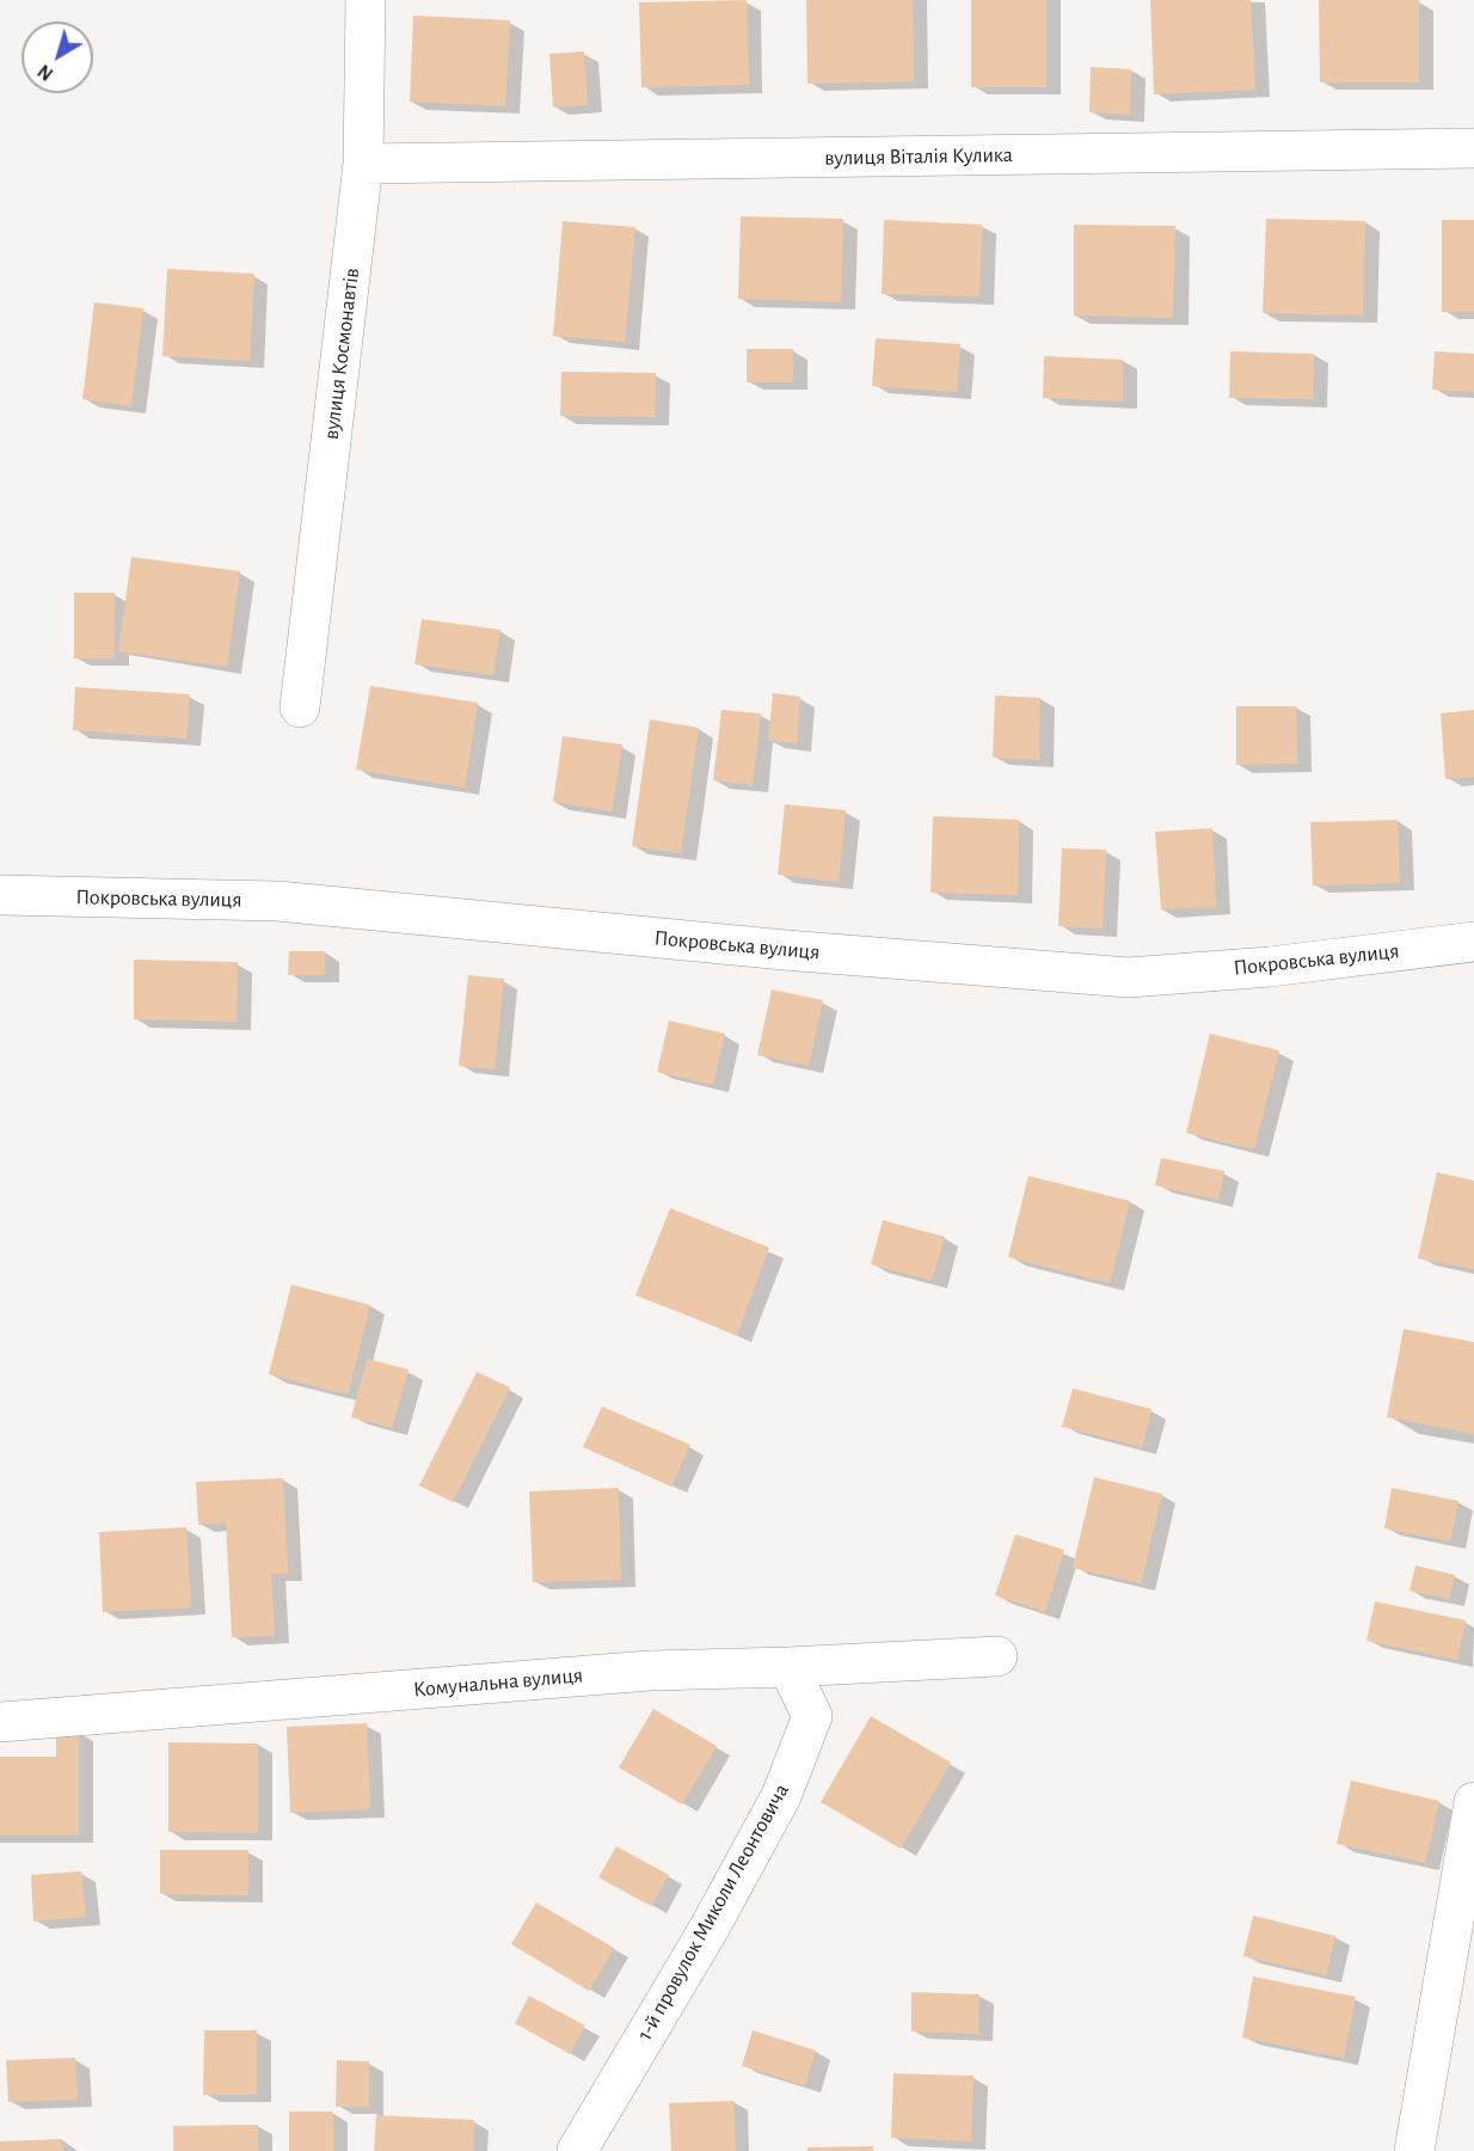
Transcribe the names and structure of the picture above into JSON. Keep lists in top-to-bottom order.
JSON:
{
  "streets": {
    "street": [
      "вулиця Віталія Кулика",
      "вулиця Космонавтів",
      "Покровська вулиця",
      "Комунальна вулиця",
      "1-й провулок Миколи Леонтовича"
    ]
  },
  "crossings": [
    ["вулиця Віталія Кулика", "вулиця Космонавтів"],
    ["Комунальна вулиця", "1-й провулок Миколи Леонтовича"]
  ],
  "north": "bottom left"
}
